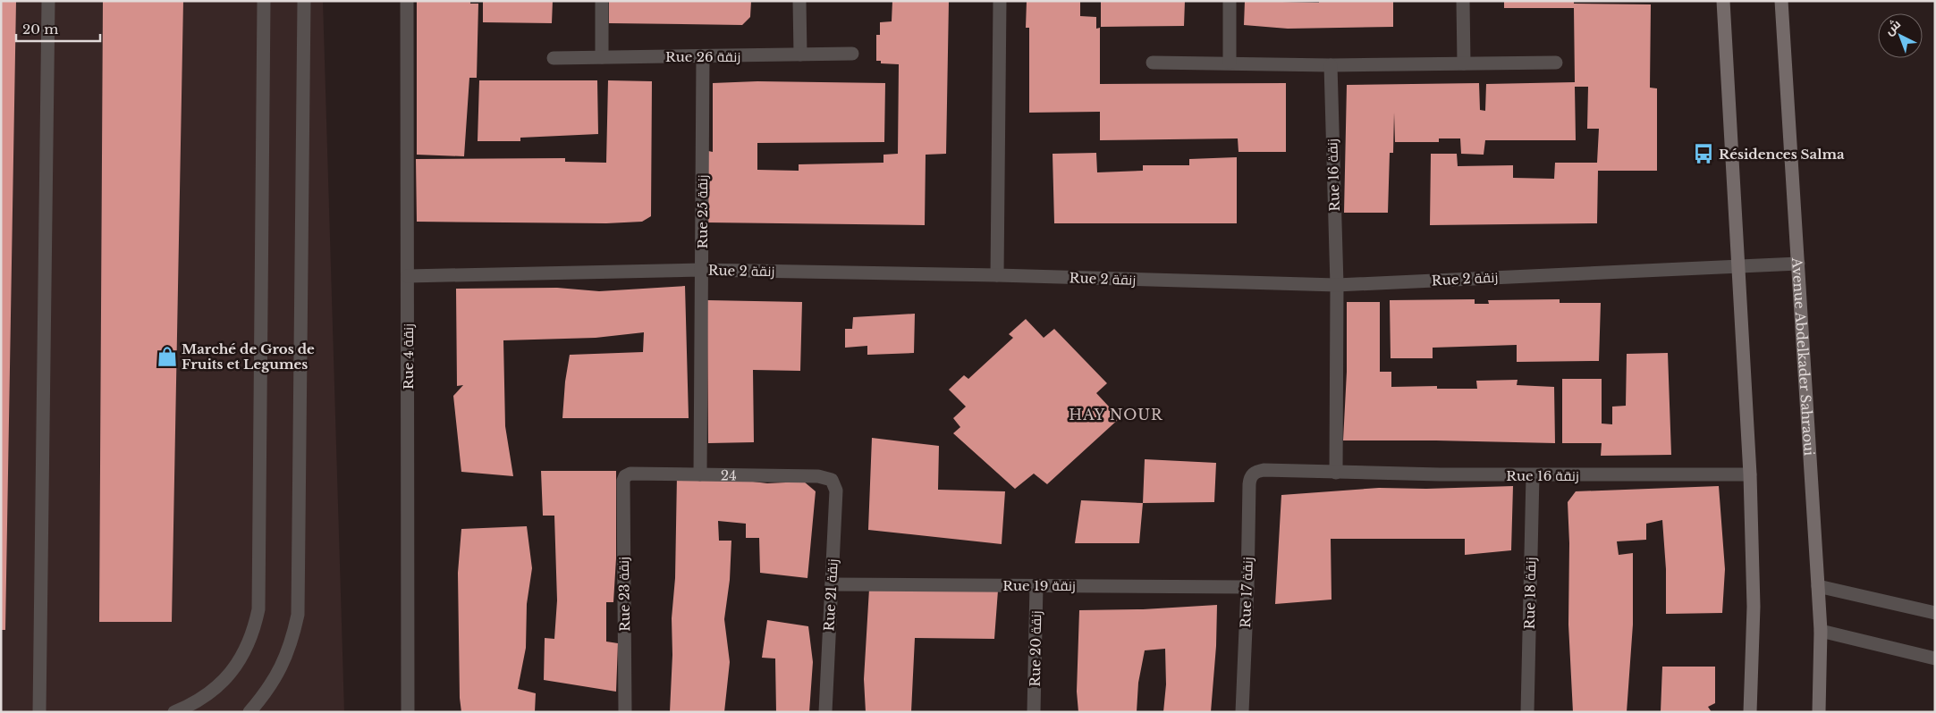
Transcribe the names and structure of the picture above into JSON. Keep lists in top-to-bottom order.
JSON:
{
  "streets": {
    "main road": ["Avenue Abdelkader Sahraoui"],
    "street": [
      "Rue 26 زنقة",
      "Rue 16 زنقة",
      "Rue 25 زنقة",
      "Rue 2 زنقة",
      "Rue 4 زنقة",
      "24",
      "Rue 19 زنقة",
      "Rue 17 زنقة",
      "Rue 18 زنقة",
      "Rue 23 زنقة",
      "Rue 21 زنقة",
      "Rue 20 زنقة"
    ]
  },
  "crossings": [
    ["Rue 26 زنقة", "Rue 25 زنقة"],
    ["Rue 16 زنقة", "Rue 2 زنقة"],
    ["Rue 16 زنقة", "Rue 17 زنقة"],
    ["Rue 16 زنقة", "Rue 18 زنقة"],
    ["Rue 25 زنقة", "Rue 2 زنقة"],
    ["Rue 25 زنقة", "24"],
    ["Rue 2 زنقة", "Rue 4 زنقة"],
    ["Rue 2 زنقة", "Avenue Abdelkader Sahraoui"],
    ["24", "Rue 23 زنقة"],
    ["24", "Rue 21 زنقة"],
    ["Rue 19 زنقة", "Rue 17 زنقة"],
    ["Rue 19 زنقة", "Rue 21 زنقة"],
    ["Rue 19 زنقة", "Rue 20 زنقة"]
  ],
  "districts": ["HAY NOUR"],
  "places": {
    "bus stop": ["Résidences Salma"],
    "shop": ["Marché de Gros de Fruits et Legumes"]
  },
  "scale_bar": "20 m",
  "north": "top left"
}
